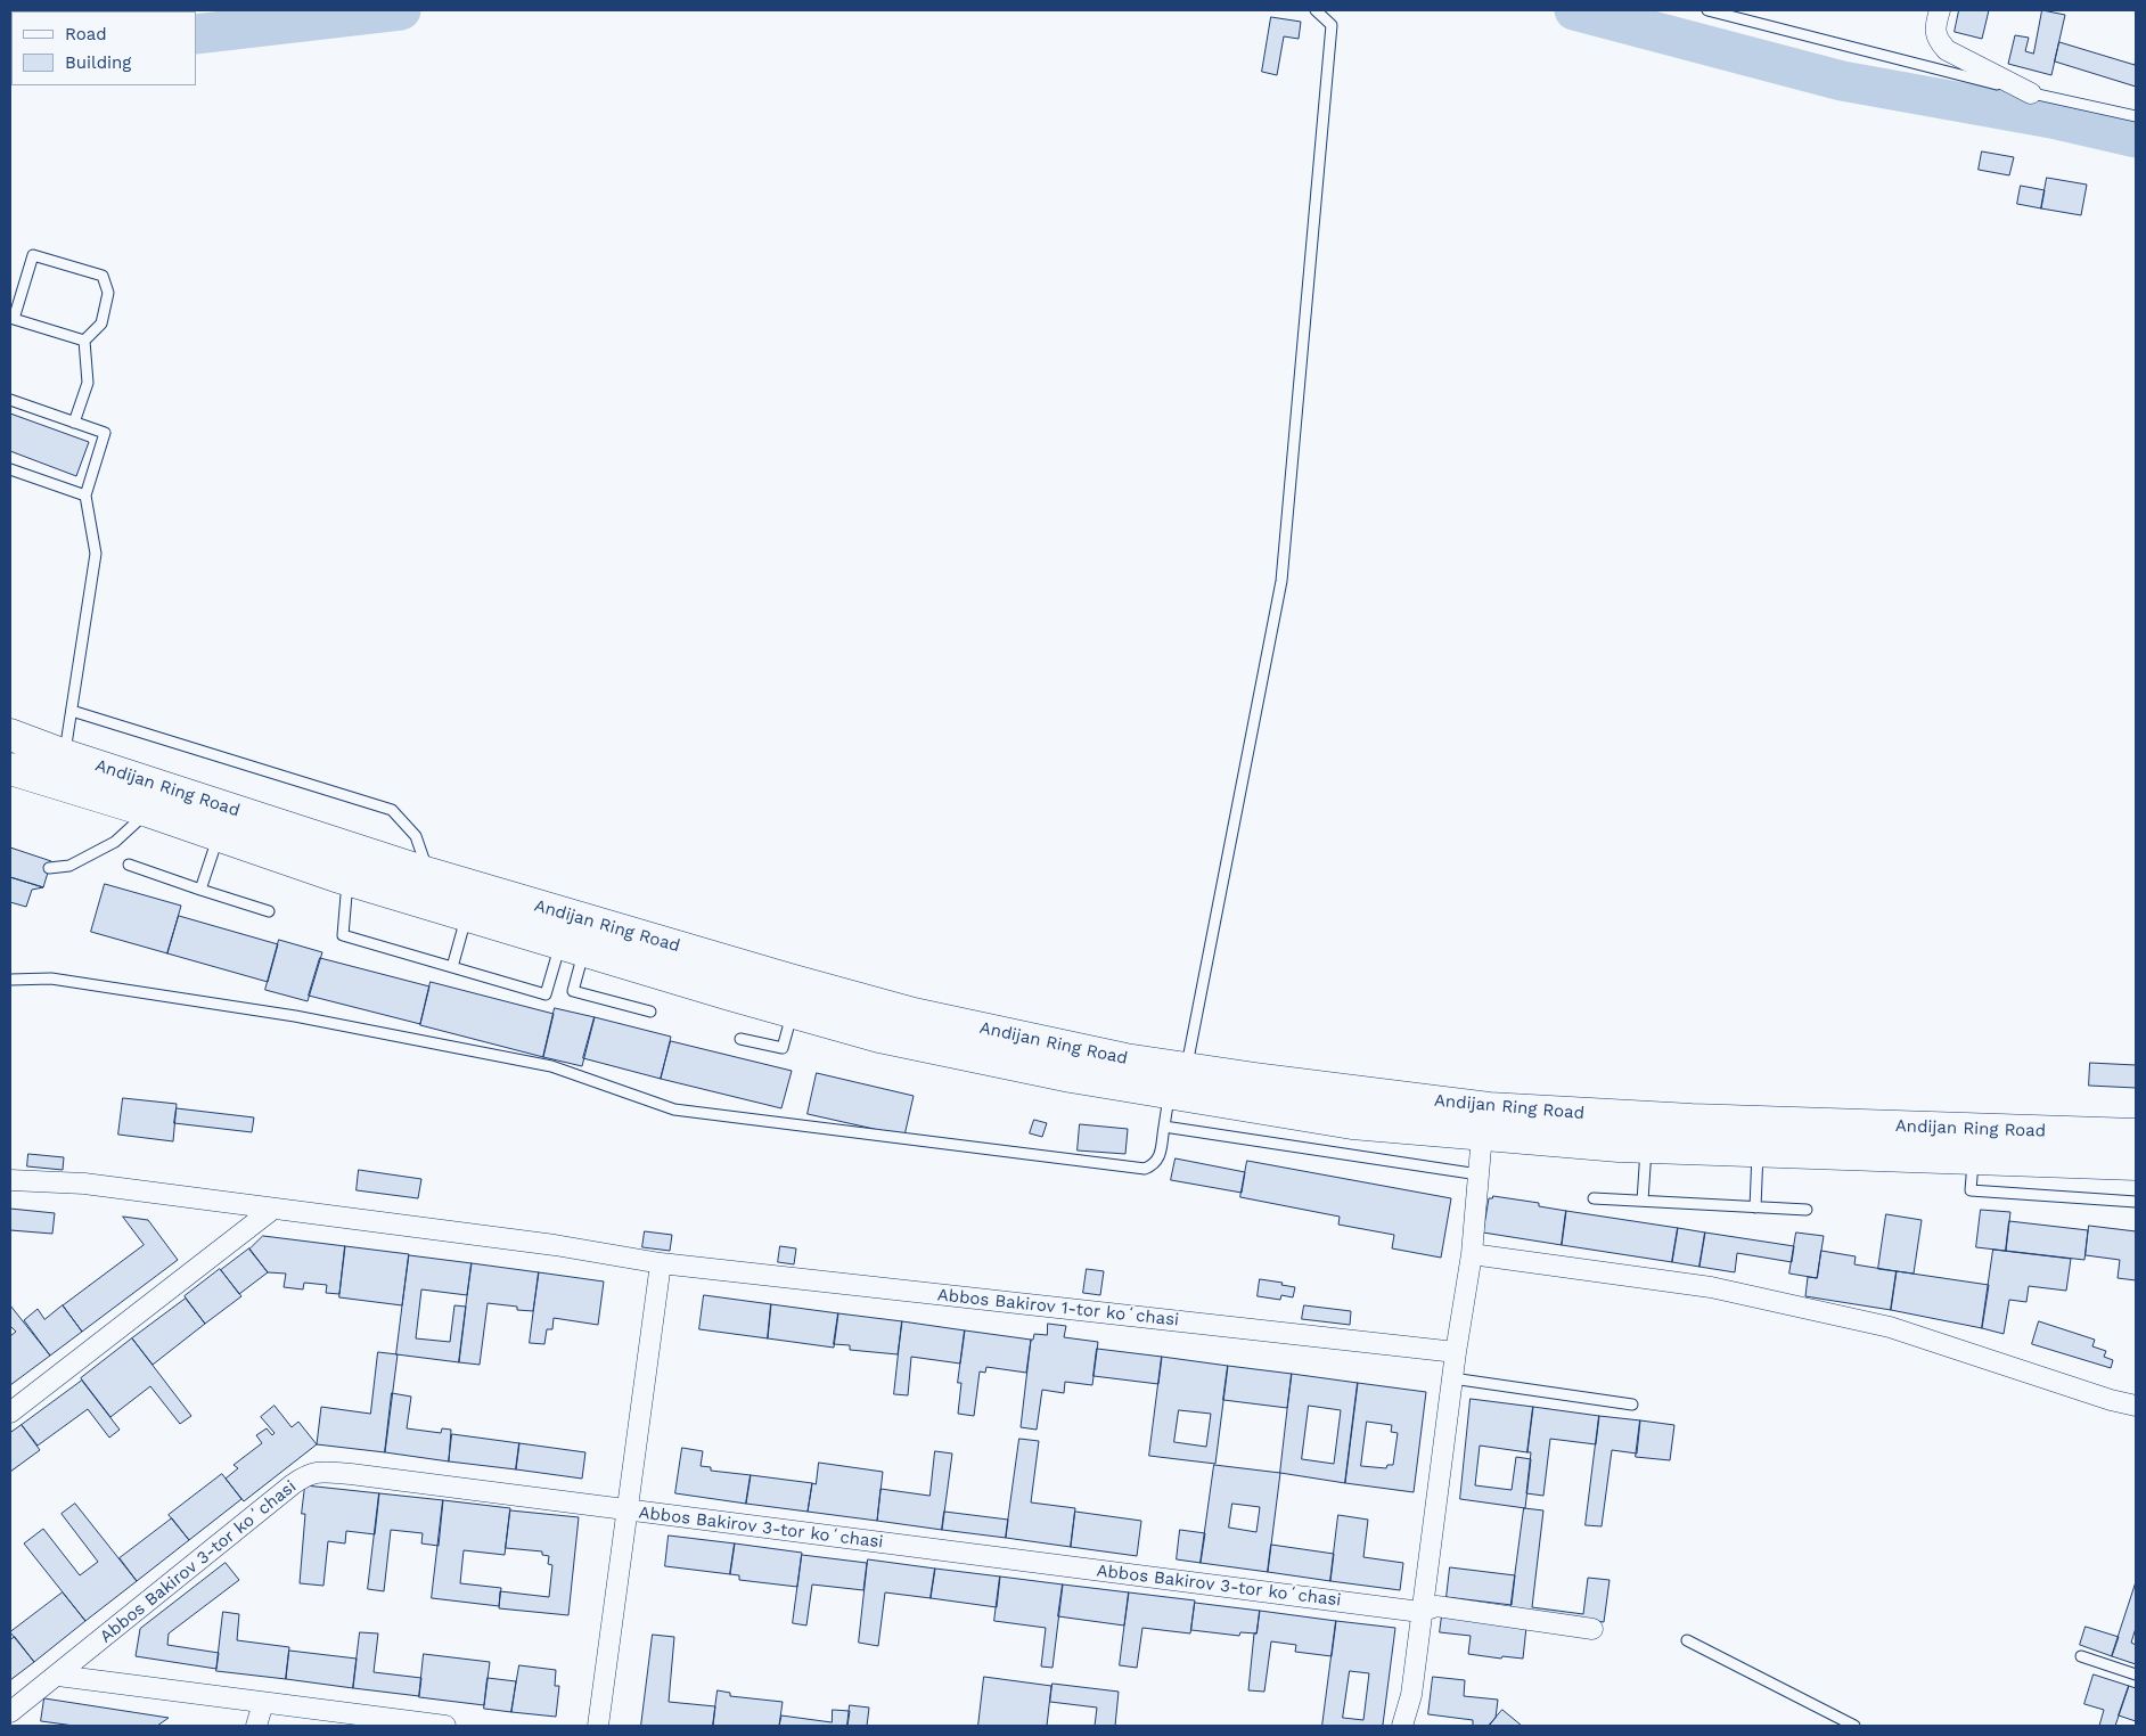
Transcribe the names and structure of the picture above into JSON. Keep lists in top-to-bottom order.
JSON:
{
  "streets": {
    "highway": ["Andijan Ring Road"],
    "street": ["Abbos Bakirov 1-tor koʻchasi", "Abbos Bakirov 3-tor koʻchasi"]
  },
  "legend": ["Road", "Building"]
}
